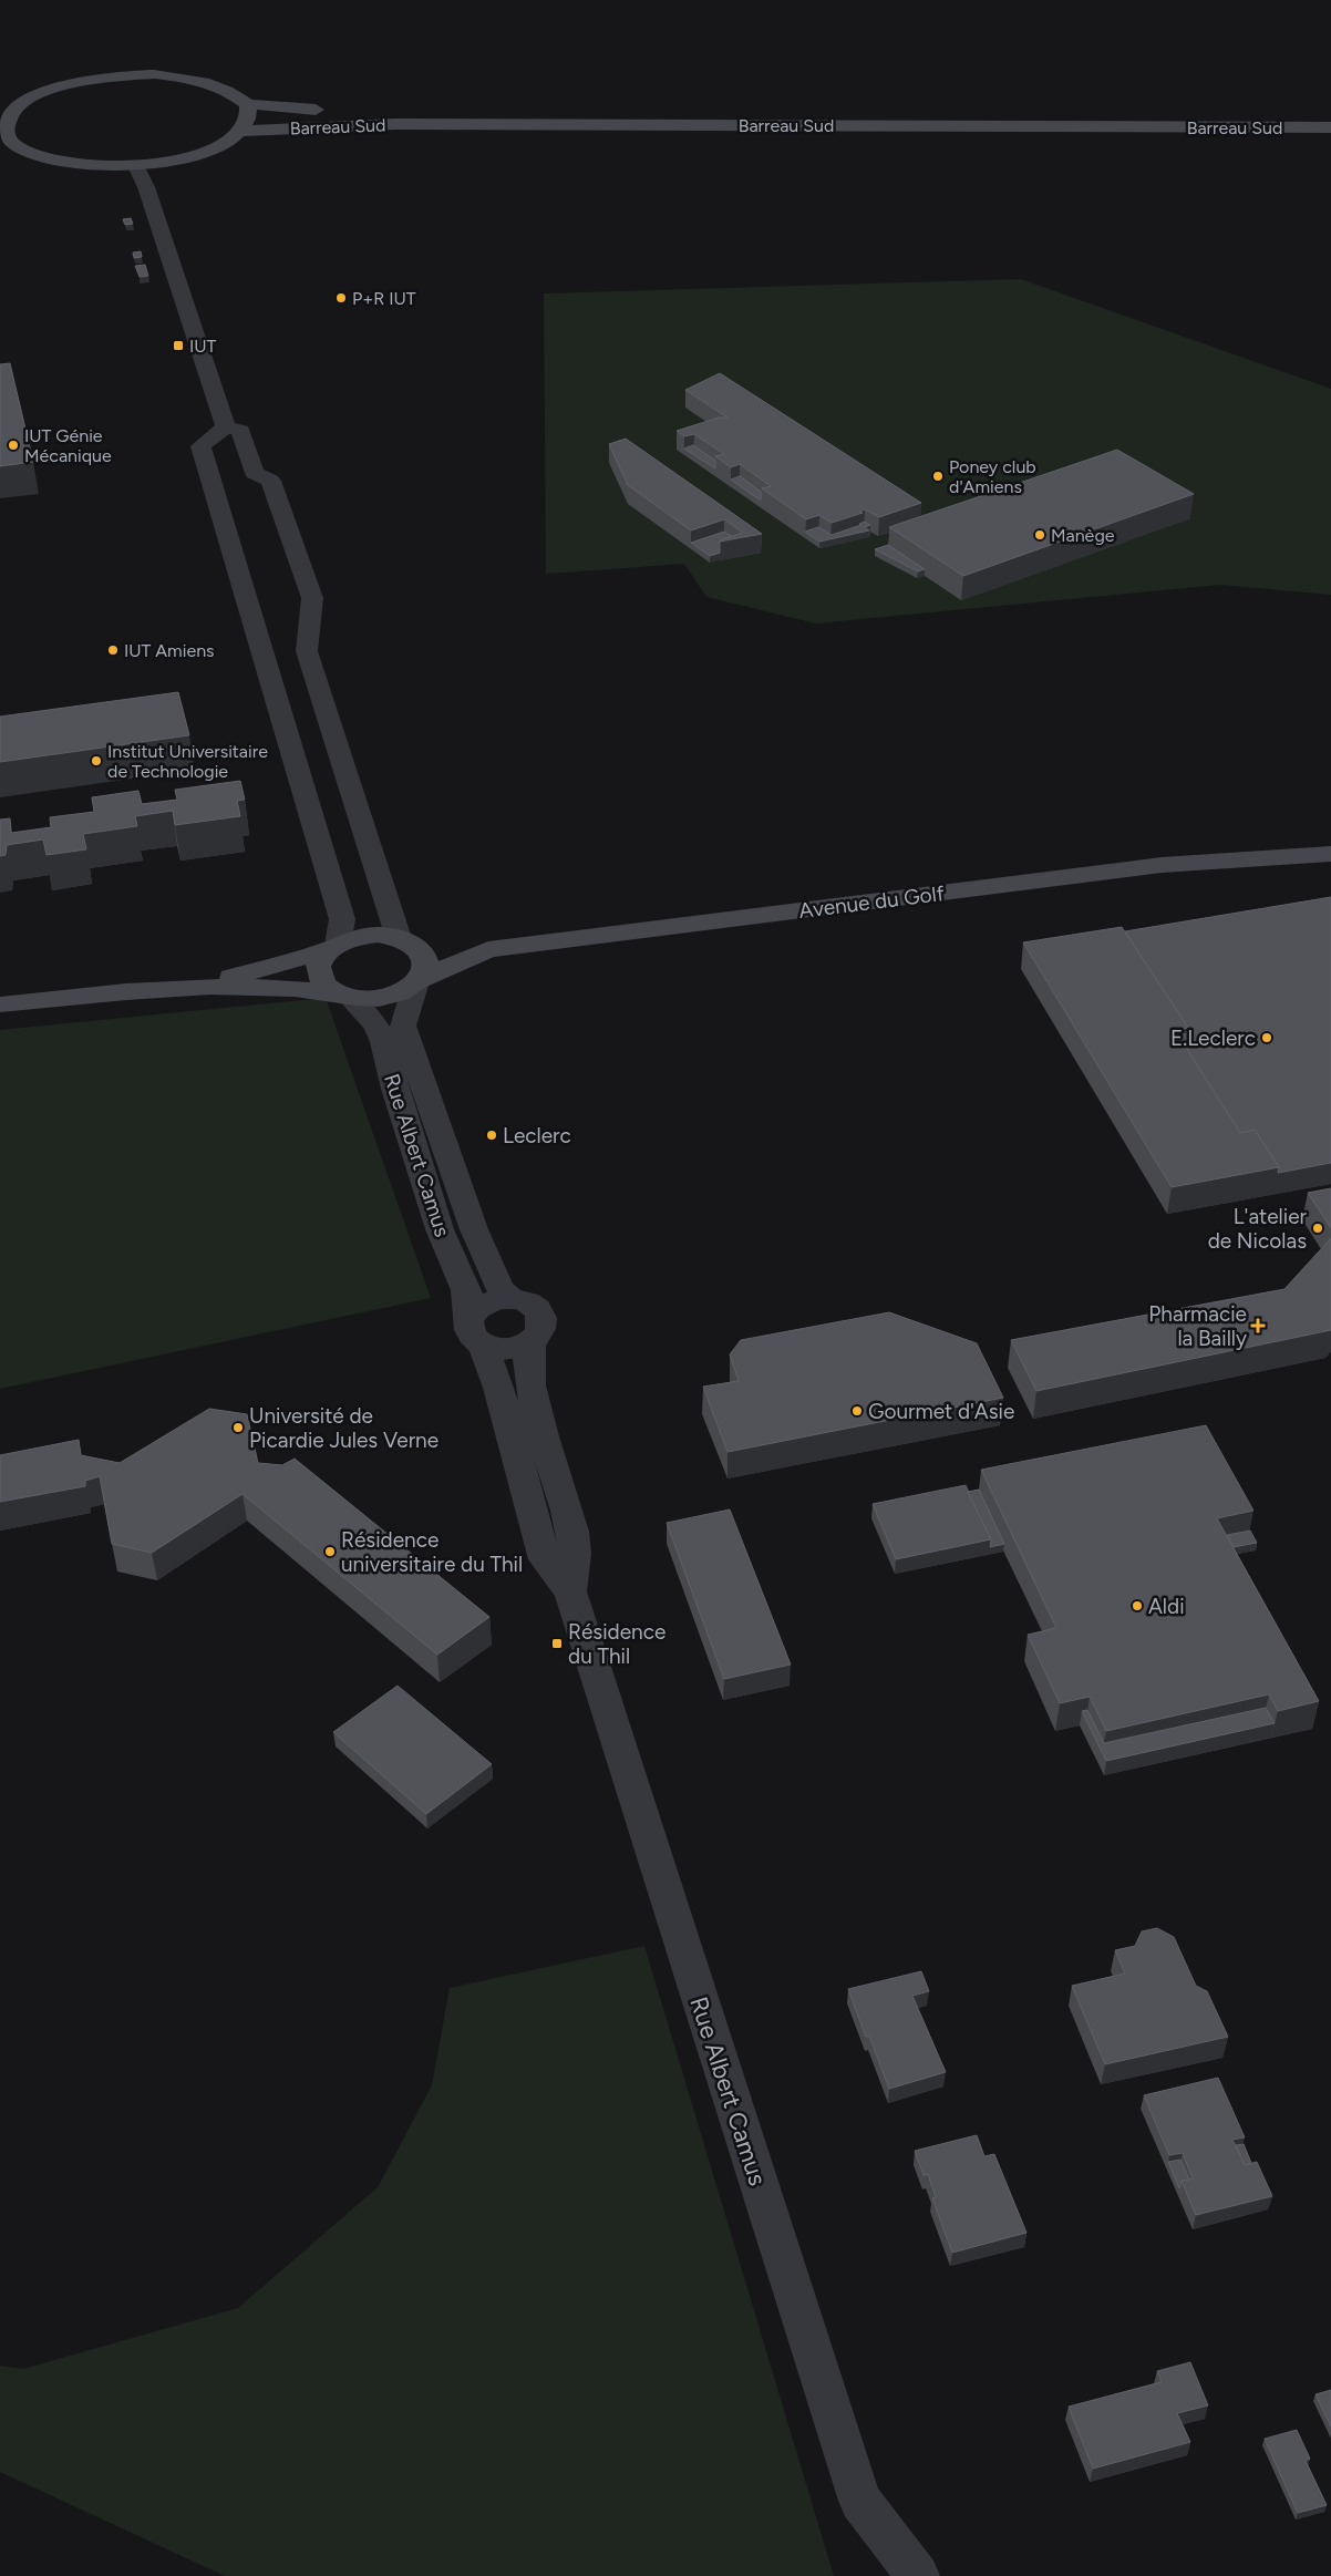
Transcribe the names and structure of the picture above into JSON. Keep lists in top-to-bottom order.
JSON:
{
  "streets": {
    "main road": ["Barreau Sud", "Avenue du Golf"],
    "street": ["Rue Albert Camus"]
  },
  "crossings": [
    ["Avenue du Golf", "Rue Albert Camus"]
  ],
  "places": {
    "other": [
      "P+R IUT",
      "IUT Génie Mécanique",
      "Poney club d'Amiens",
      "Manège",
      "IUT Amiens",
      "Institut Universitaire de Technologie",
      "E.Leclerc",
      "Leclerc",
      "L'atelier de Nicolas",
      "Gourmet d'Asie",
      "Université de Picardie Jules Verne",
      "Résidence universitaire du Thil",
      "Aldi"
    ],
    "transit": ["IUT", "Résidence du Thil"],
    "health": ["Pharmacie la Bailly"]
  }
}
